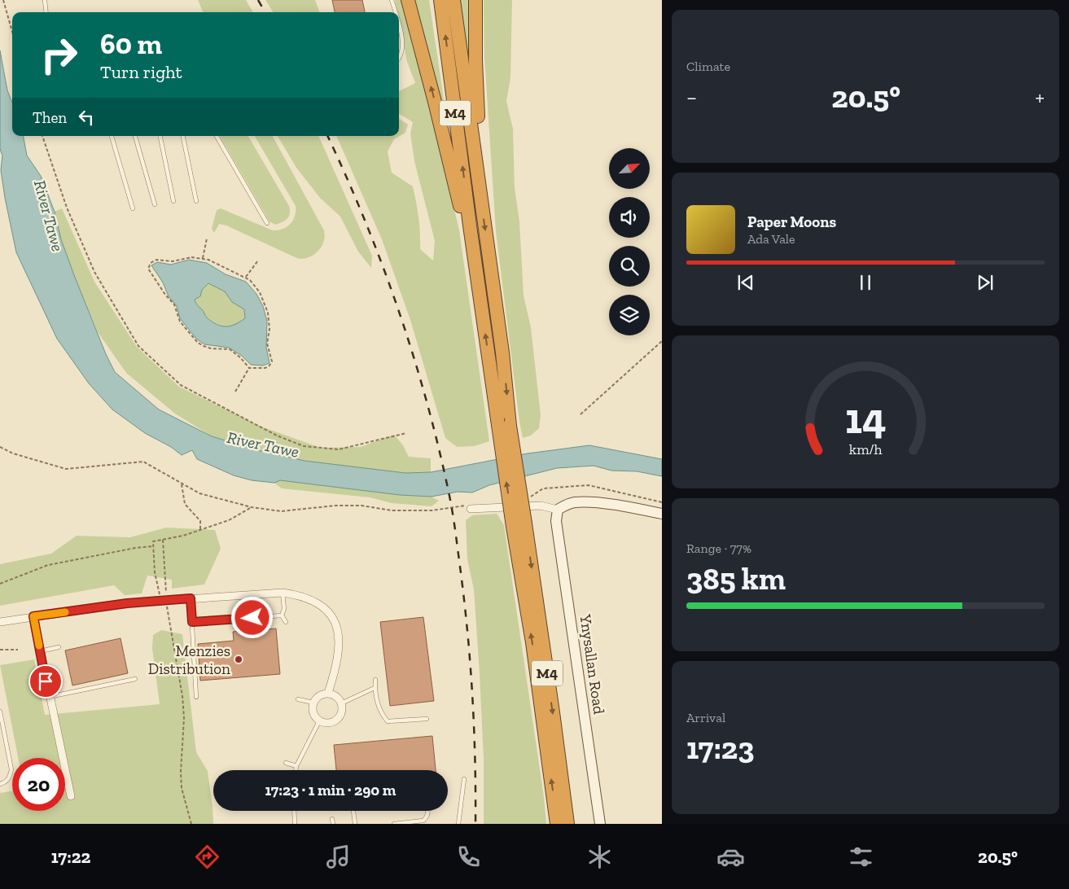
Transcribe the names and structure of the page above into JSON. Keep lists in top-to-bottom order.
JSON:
{
  "streets": {
    "highway": ["M4"],
    "street": ["Ynysallan Road"]
  },
  "water": ["River Tawe"],
  "places": ["Menzies Distribution"],
  "north": "top right",
  "page": {
    "tile": [
      "Climate",
      ["Range · 77%", "385 km"],
      ["Arrival", "17:23"]
    ],
    "turn": ["60 m", "Turn right"],
    "heat": ["−", "20.5°", "+"],
    "then": "Then",
    "song": ["Paper Moons", "Ada Vale"],
    "limit": "20",
    "trip": "17:23 · 1 min · 290 m",
    "tabs": ["17:22", "20.5°"],
    "gauge": ["14", "km/h"]
  }
}
